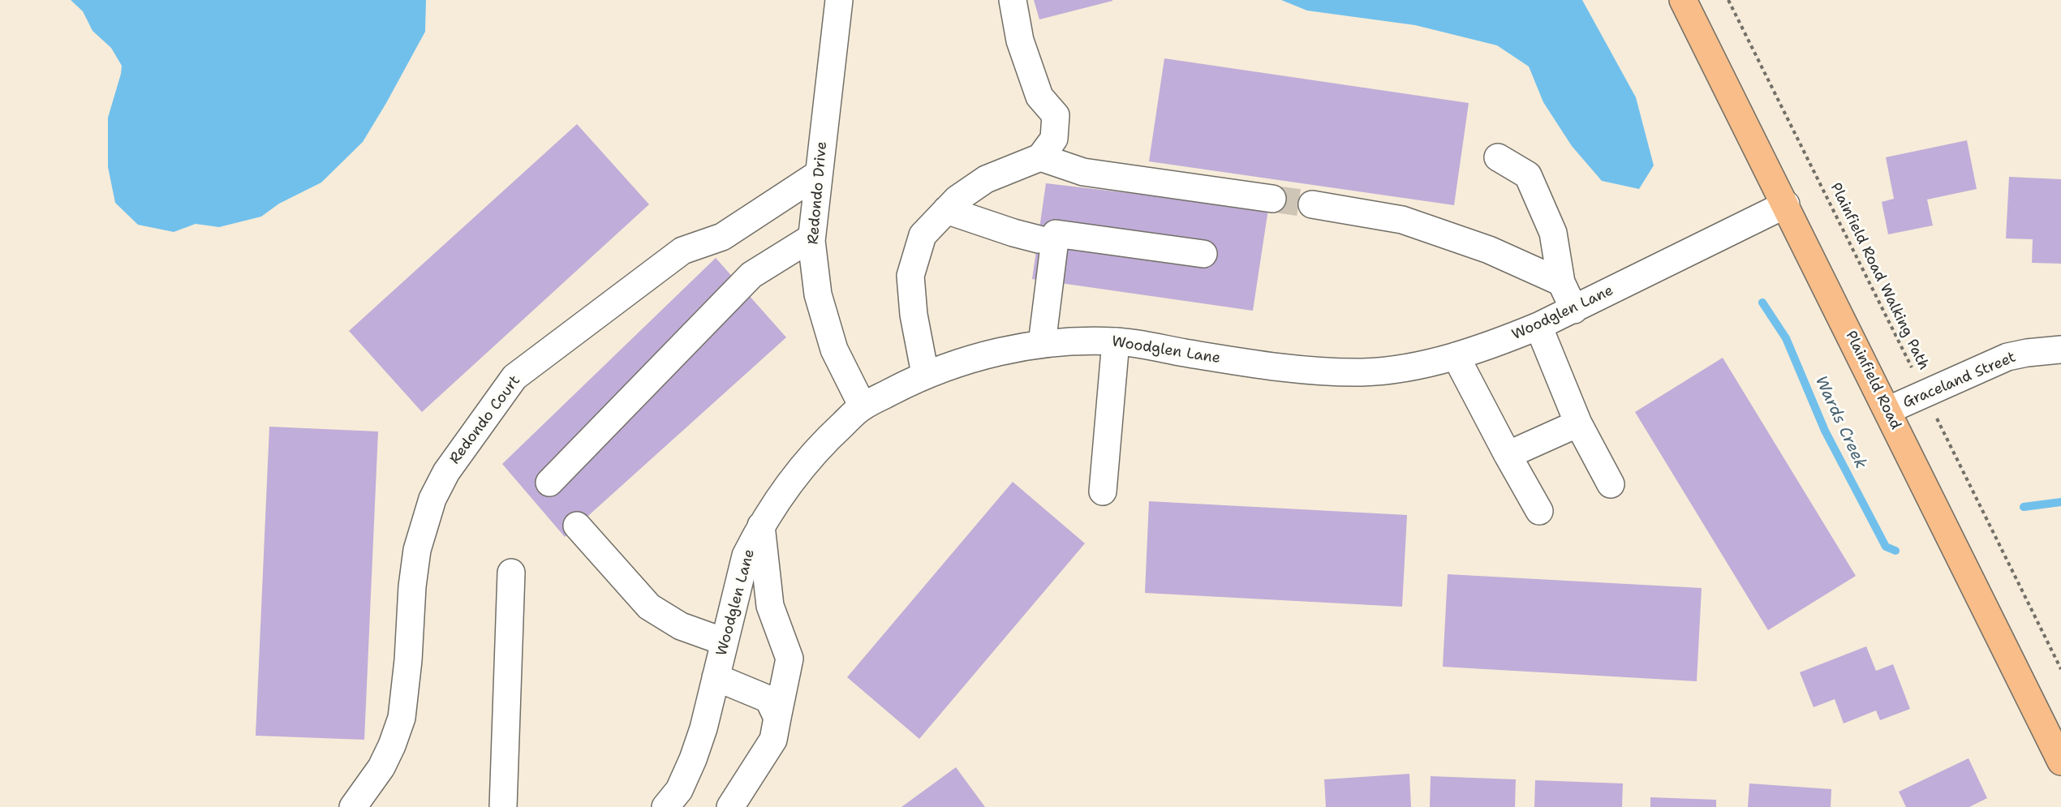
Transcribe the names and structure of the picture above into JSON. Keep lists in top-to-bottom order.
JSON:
{
  "streets": {
    "main road": ["Plainfield Road"],
    "street": [
      "Redondo Drive",
      "Woodglen Lane",
      "Graceland Street",
      "Redondo Court"
    ],
    "path": ["Plainfield Road Walking Path"]
  },
  "crossings": [
    ["Redondo Drive", "Woodglen Lane"],
    ["Redondo Drive", "Redondo Court"],
    ["Plainfield Road Walking Path", "Graceland Street"],
    ["Woodglen Lane", "Plainfield Road"],
    ["Plainfield Road", "Graceland Street"]
  ],
  "water": ["Wards Creek"]
}
